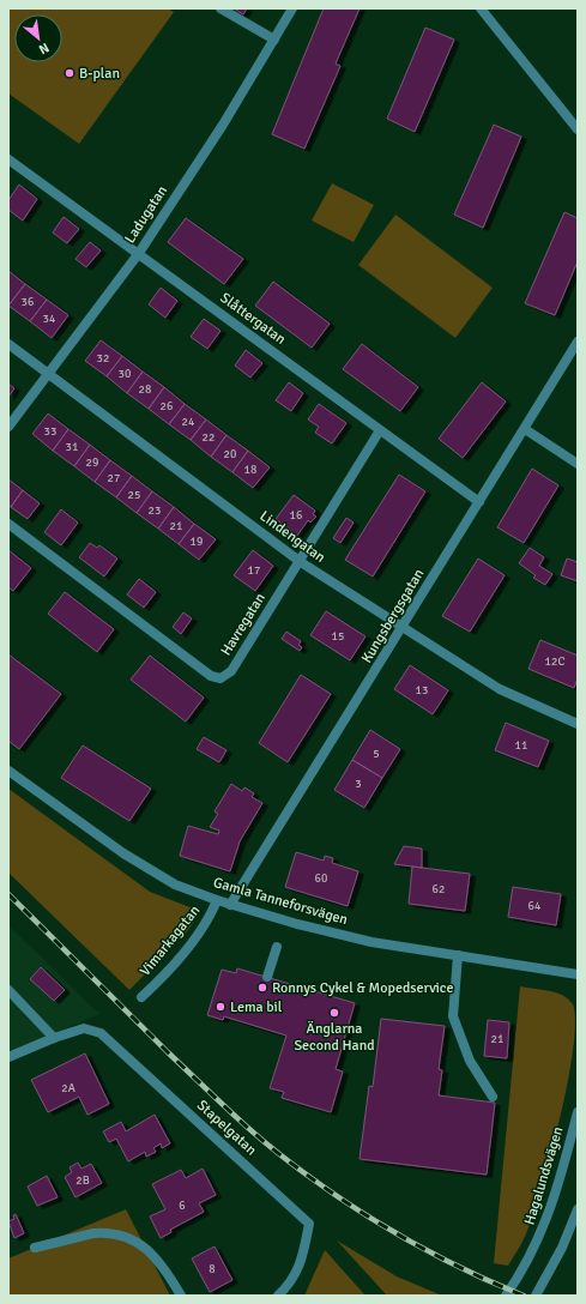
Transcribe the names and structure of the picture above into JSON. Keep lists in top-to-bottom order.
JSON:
{
  "streets": {
    "street": [
      "Ladugatan",
      "Slåttergatan",
      "Lindengatan",
      "Kungsbergsgatan",
      "Havregatan",
      "Gamla Tanneforsvägen",
      "Vimarkagatan",
      "Stapelgatan",
      "Hagalundsvägen"
    ]
  },
  "crossings": [
    ["Ladugatan", "Slåttergatan"],
    ["Ladugatan", "Lindengatan"],
    ["Slåttergatan", "Kungsbergsgatan"],
    ["Slåttergatan", "Havregatan"],
    ["Lindengatan", "Kungsbergsgatan"],
    ["Lindengatan", "Havregatan"],
    ["Kungsbergsgatan", "Gamla Tanneforsvägen"],
    ["Gamla Tanneforsvägen", "Vimarkagatan"]
  ],
  "places": [
    "B-plan",
    "Ronnys Cykel & Mopedservice",
    "Lema bil",
    "Änglarna Second Hand"
  ],
  "house_numbers": [
    "36",
    "34",
    "32",
    "30",
    "28",
    "26",
    "24",
    "33",
    "22",
    "31",
    "20",
    "29",
    "18",
    "27",
    "25",
    "23",
    "16",
    "21",
    "19",
    "17",
    "15",
    "12C",
    "13",
    "11",
    "5",
    "3",
    "60",
    "62",
    "64",
    "21",
    "2A",
    "2B",
    "6",
    "8"
  ],
  "north": "bottom right"
}
